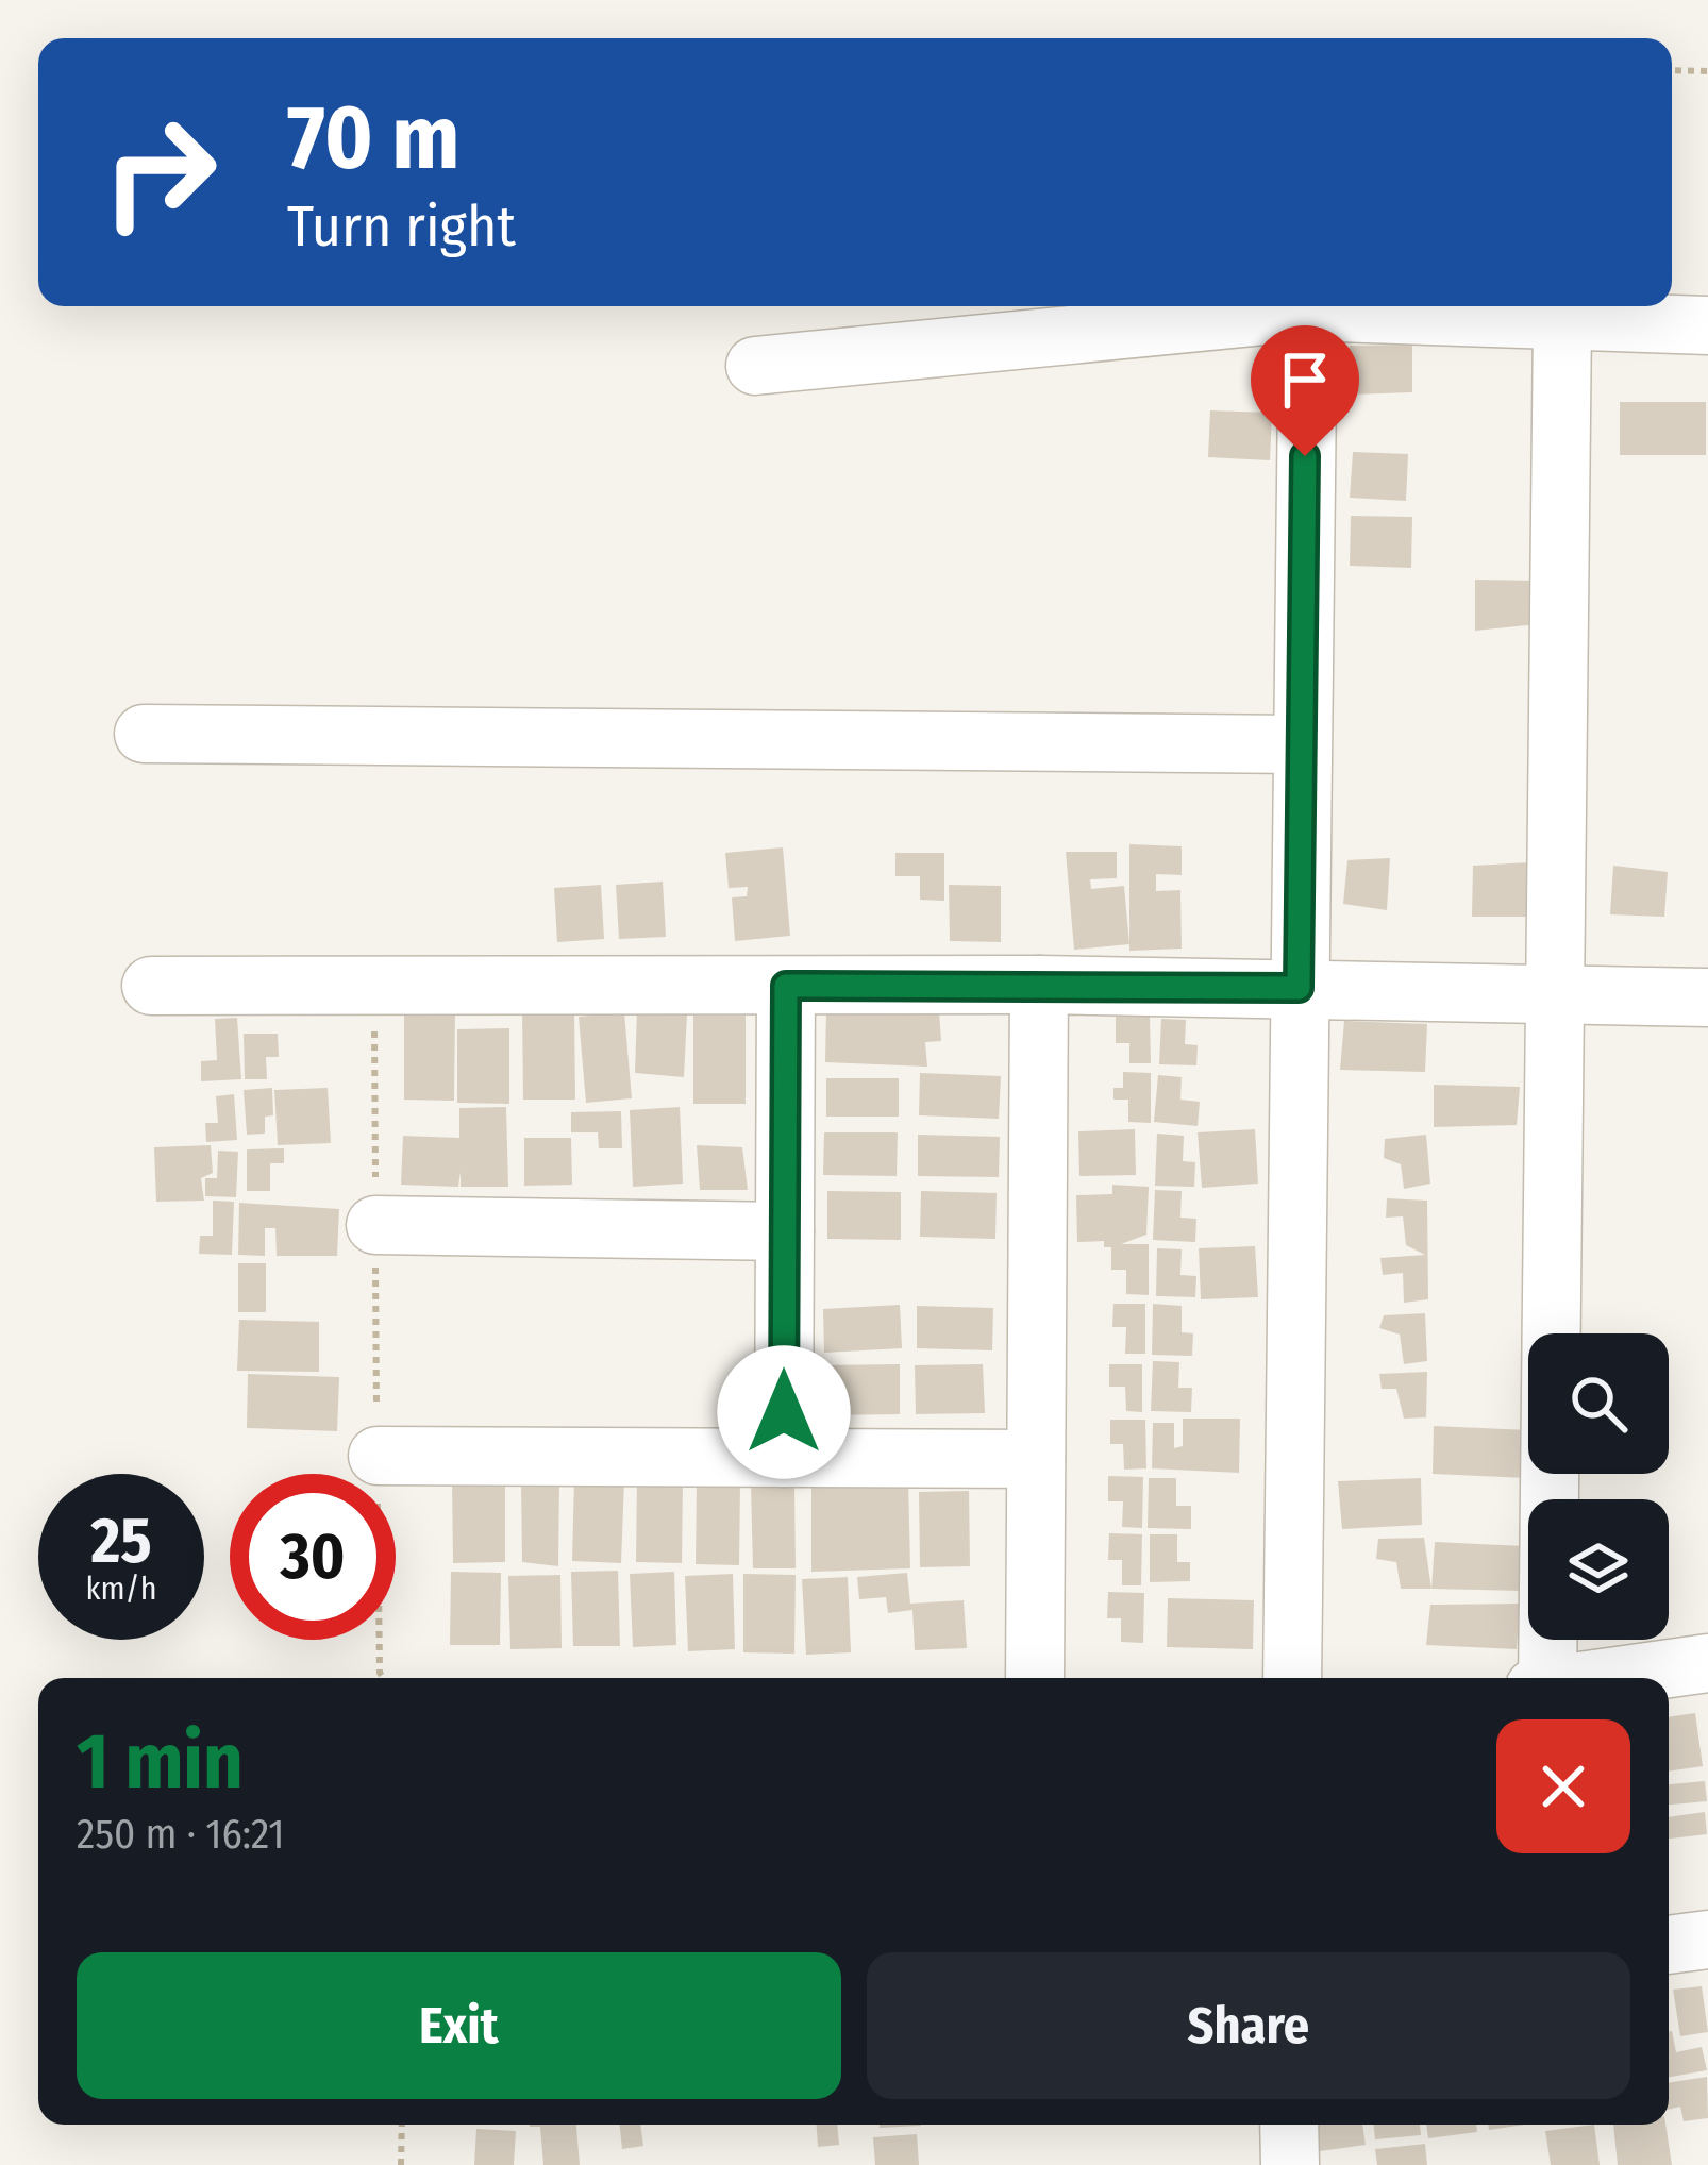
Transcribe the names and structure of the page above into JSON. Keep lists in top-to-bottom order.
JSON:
{
  "page": {
    "turn": ["70 m", "Turn right"],
    "speed": "25 km/h",
    "limit": "30",
    "heading": ["1 min", "250 m · 16:21"],
    "buttons": ["Exit", "Share"]
  }
}
